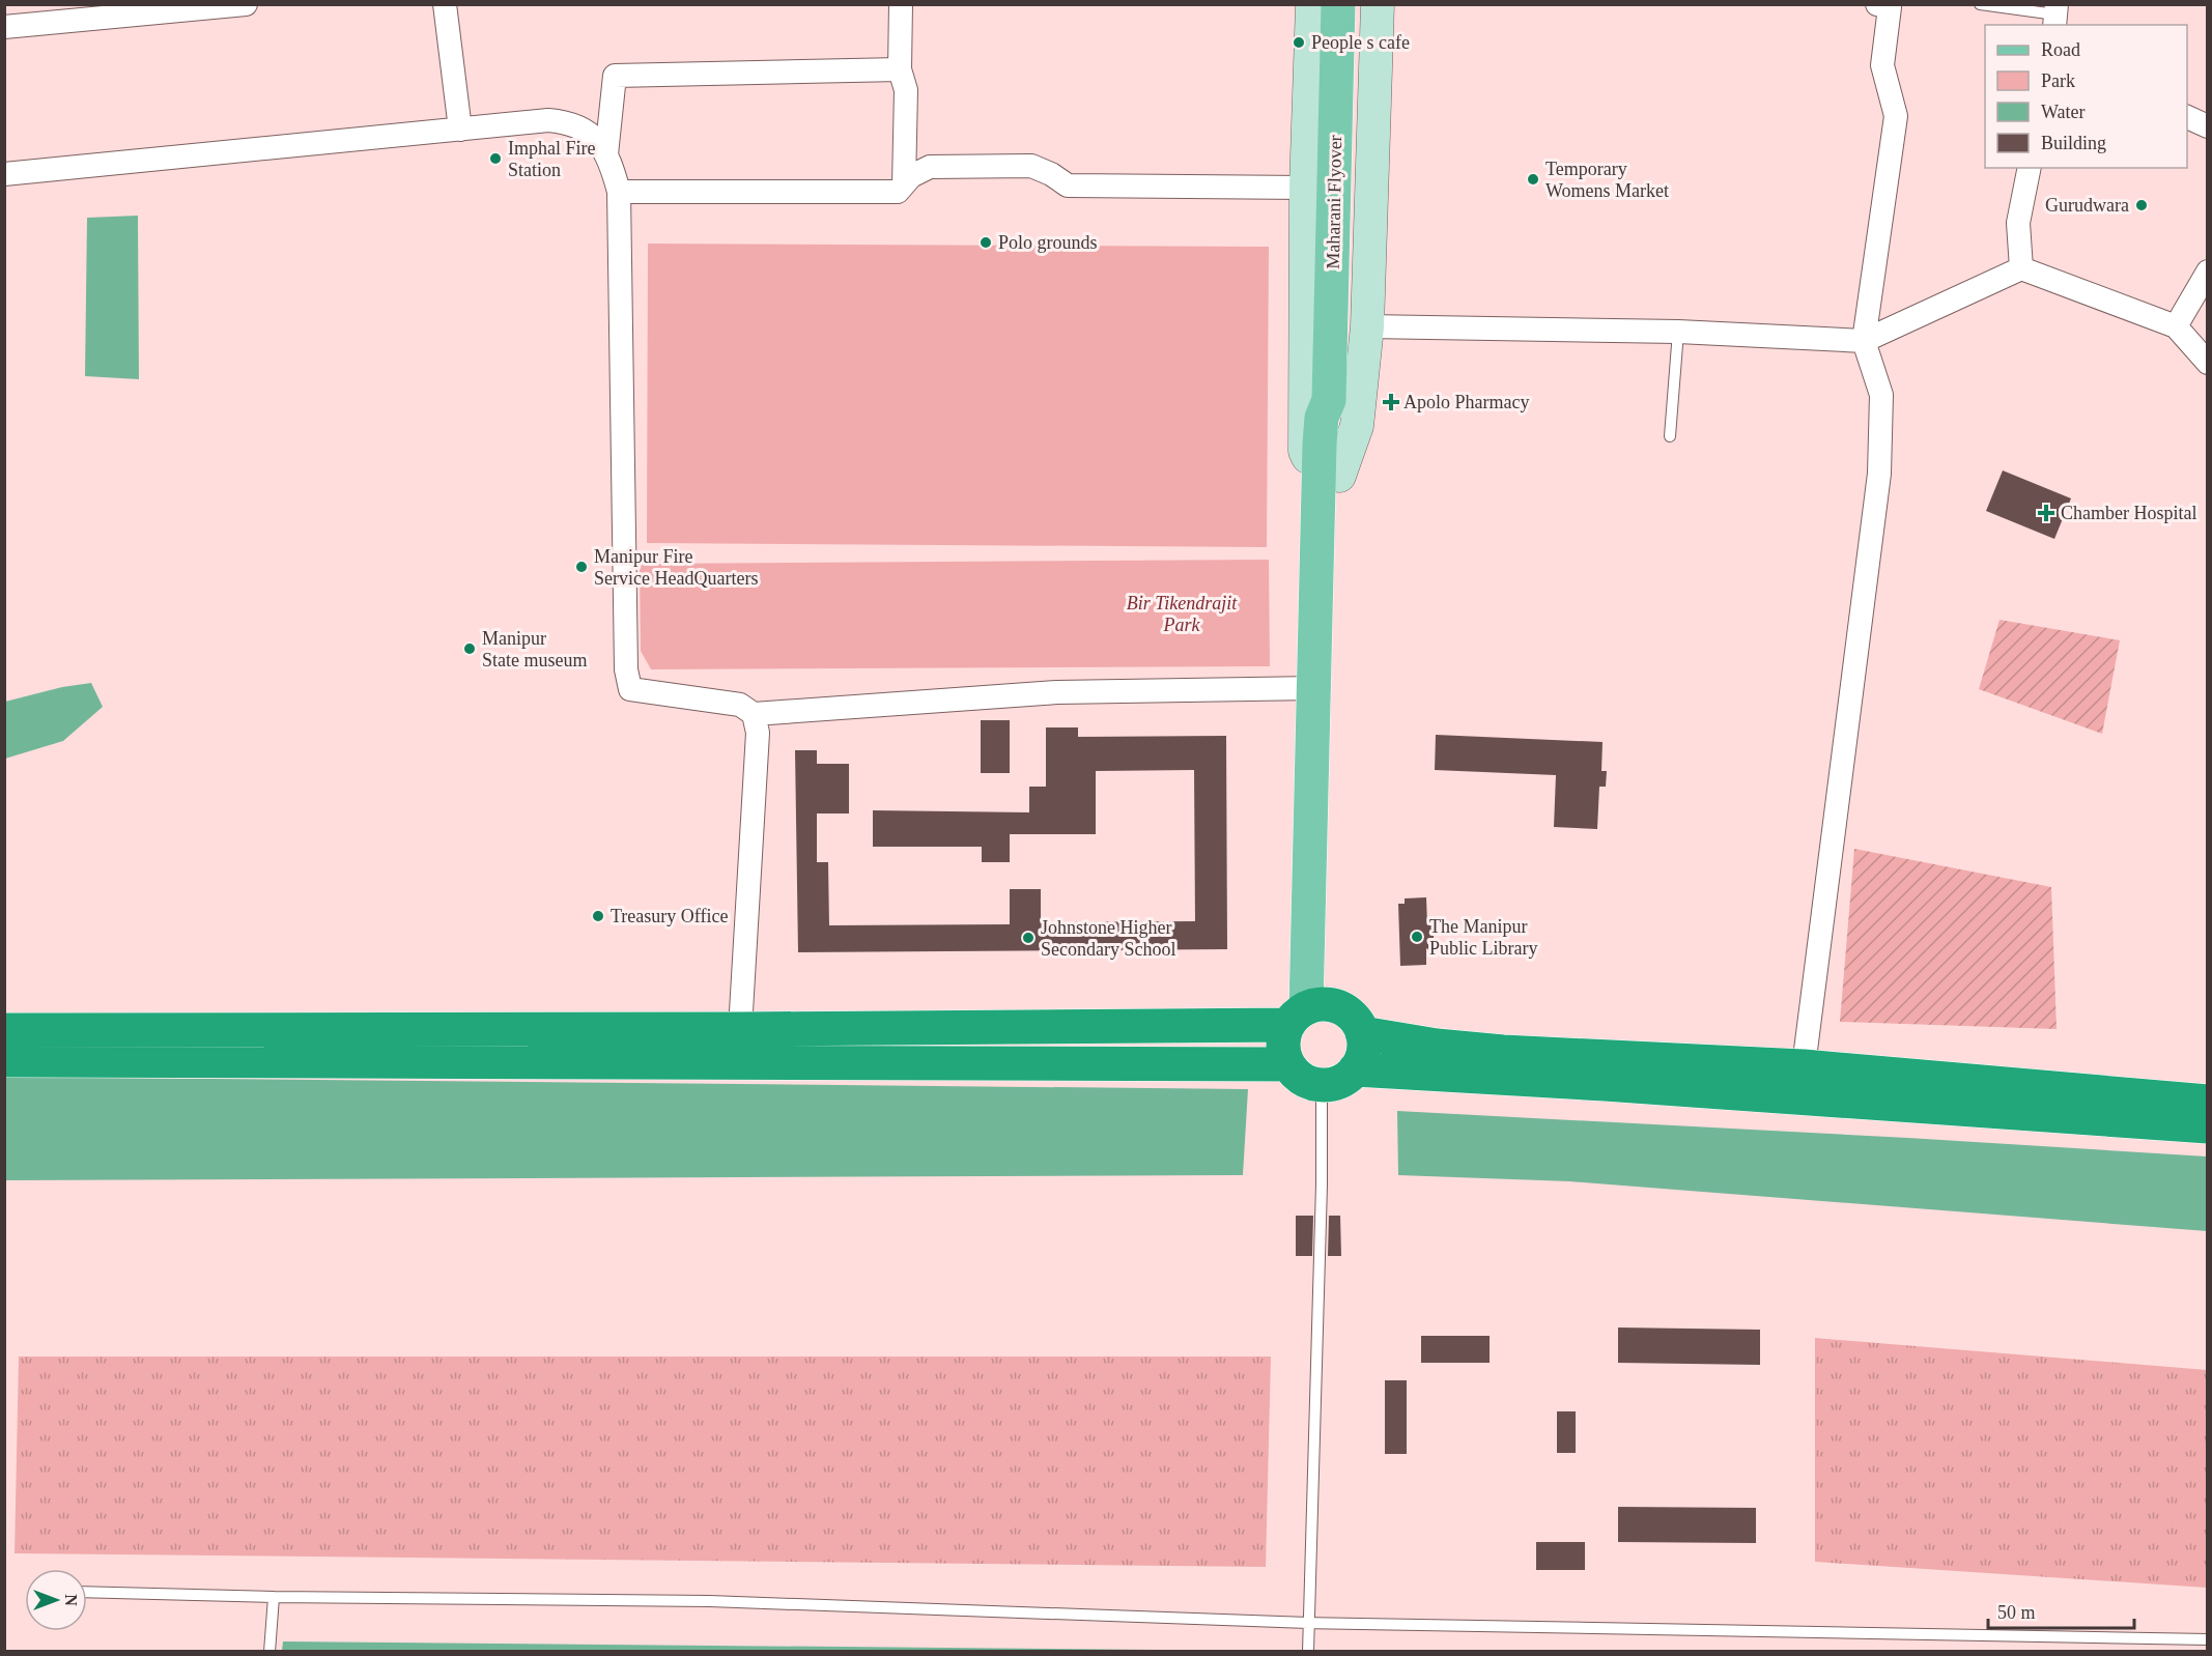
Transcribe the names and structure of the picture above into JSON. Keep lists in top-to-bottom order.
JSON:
{
  "streets": {
    "main road": ["Maharani Flyover"]
  },
  "parks": ["Bir Tikendrajit Park"],
  "places": {
    "other": [
      "People s cafe",
      "Imphal Fire Station",
      "Temporary Womens Market",
      "Gurudwara",
      "Polo grounds",
      "Manipur Fire Service HeadQuarters",
      "Manipur State museum",
      "Treasury Office",
      "The Manipur Public Library",
      "Johnstone Higher Secondary School"
    ],
    "health": ["Apolo Pharmacy", "Chamber Hospital"]
  },
  "legend": [
    "Road",
    "Park",
    "Water",
    "Building"
  ],
  "scale_bar": "50 m",
  "north": "right"
}
